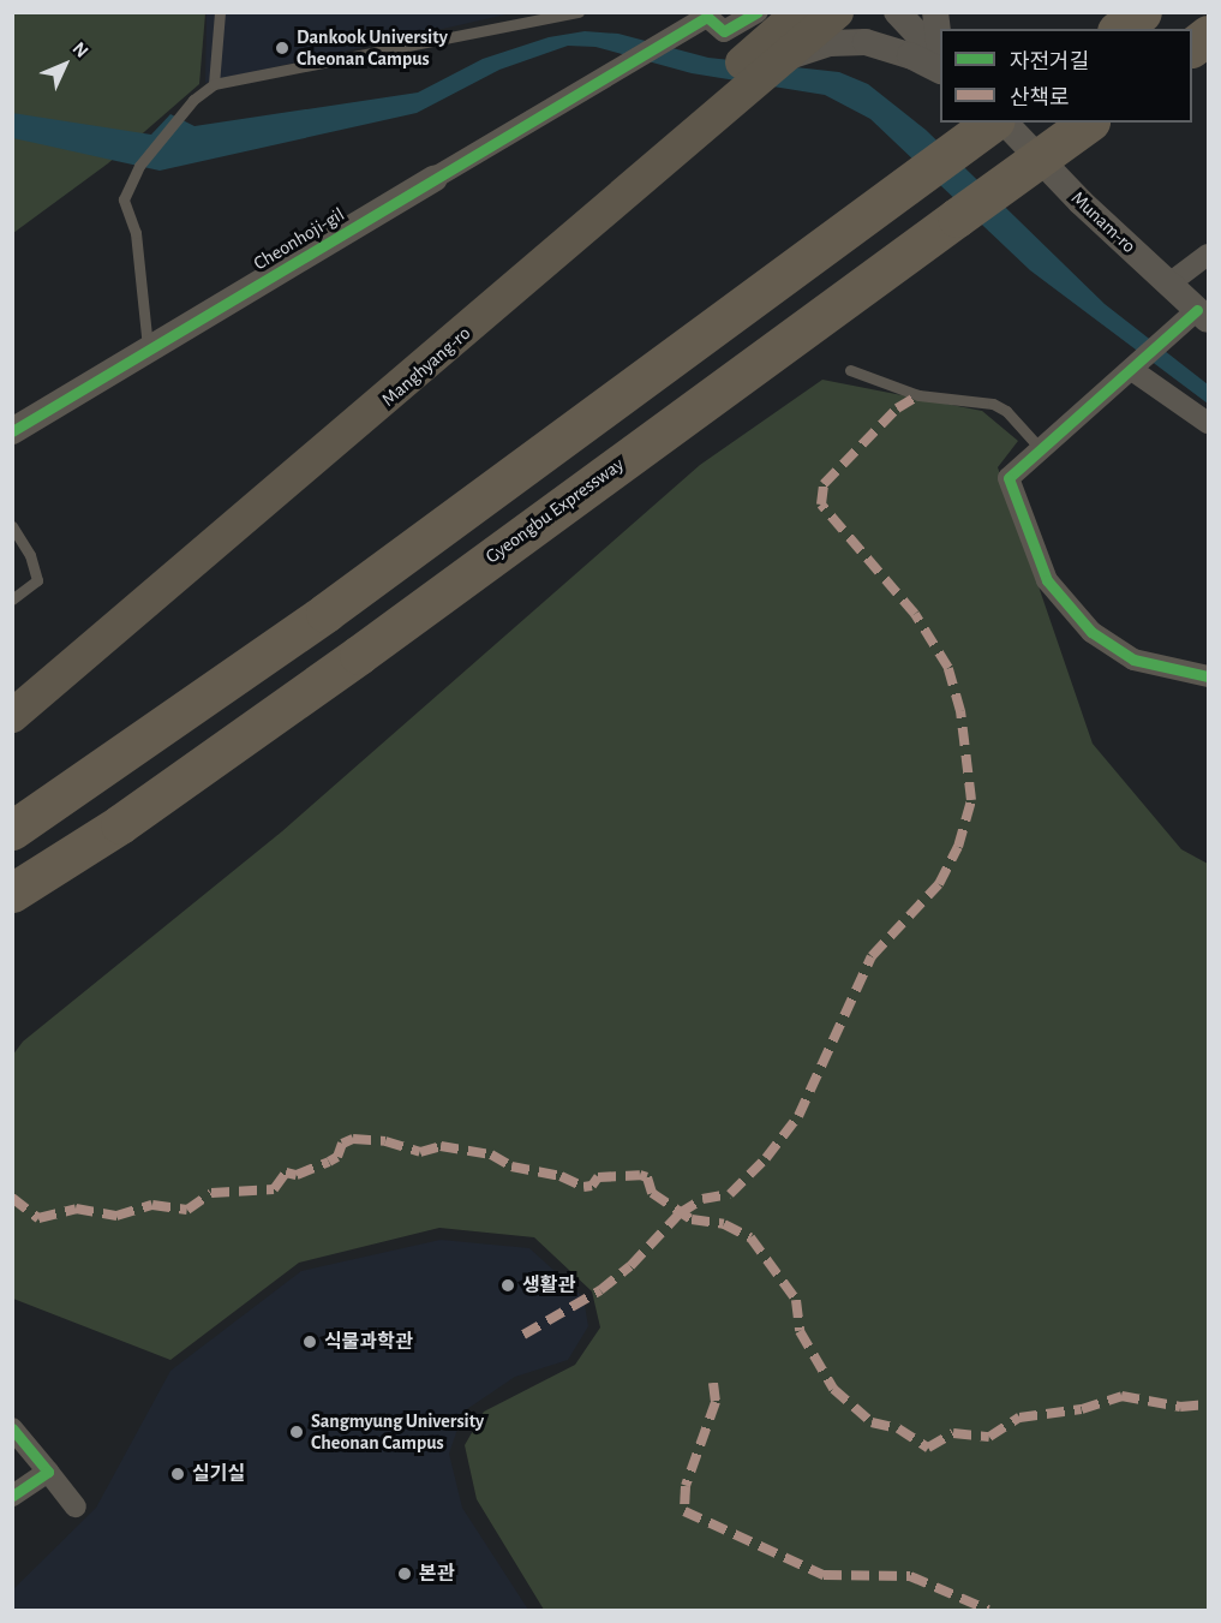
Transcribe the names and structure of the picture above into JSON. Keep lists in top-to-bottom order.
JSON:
{
  "streets": {
    "highway": ["Gyeongbu Expressway"],
    "main road": ["Manghyang-ro"],
    "street": ["Munam-ro", "Cheonhoji-gil"]
  },
  "places": [
    "Dankook University Cheonan Campus",
    "생활관",
    "식물과학관",
    "Sangmyung University Cheonan Campus",
    "실기실",
    "본관"
  ],
  "legend": ["자전거길", "산책로"],
  "north": "top right"
}
